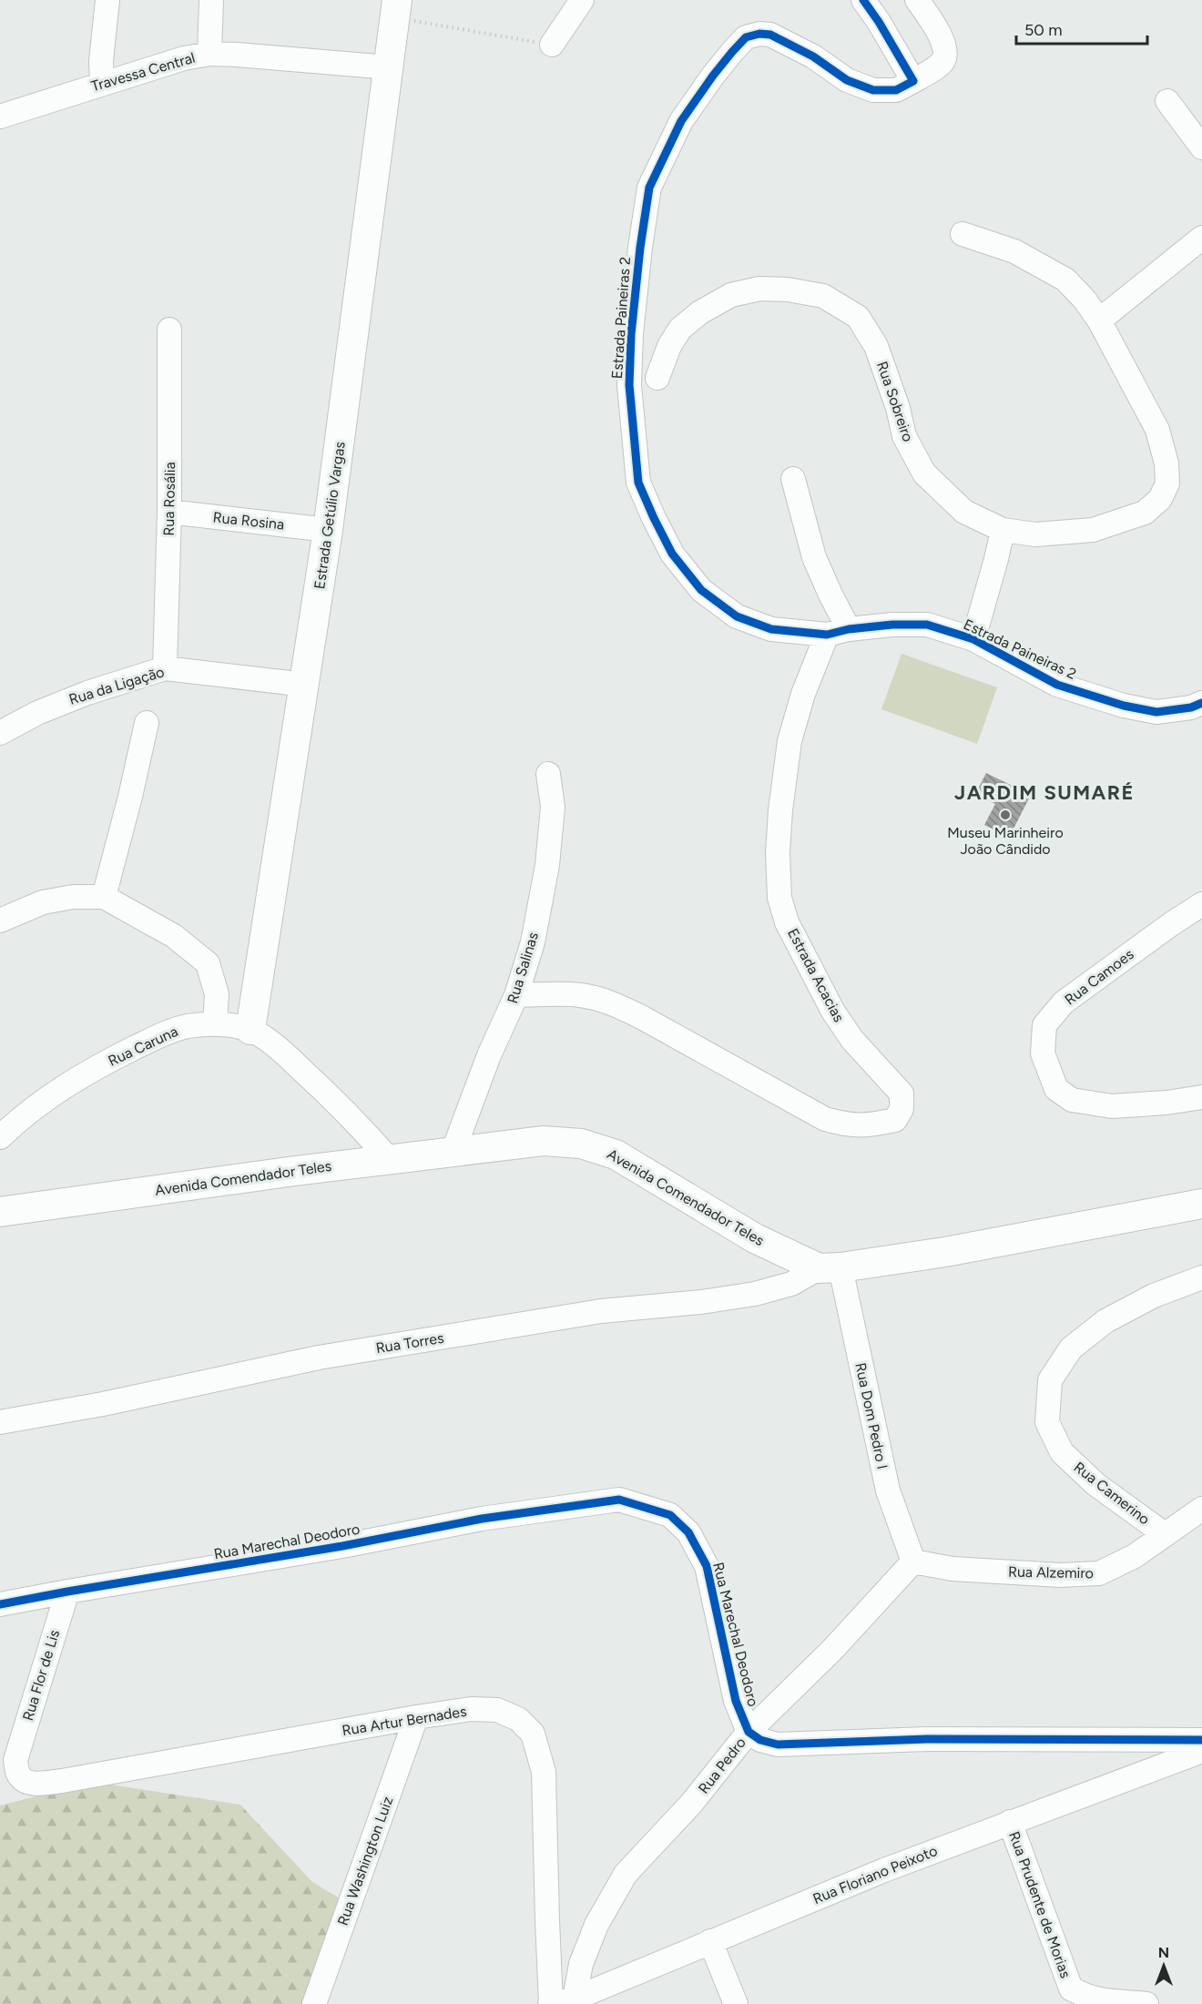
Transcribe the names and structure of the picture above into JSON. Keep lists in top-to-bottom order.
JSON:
{
  "streets": {
    "main road": ["Estrada Getúlio Vargas", "Avenida Comendador Teles"],
    "street": [
      "Travessa Central",
      "Estrada Paineiras 2",
      "Rua Sobreiro",
      "Rua Rosália",
      "Rua Rosina",
      "Rua da Ligação",
      "Rua Salinas",
      "Estrada Acacias",
      "Rua Camoes",
      "Rua Caruna",
      "Rua Torres",
      "Rua Dom Pedro I",
      "Rua Camerino",
      "Rua Marechal Deodoro",
      "Rua Alzemiro",
      "Rua Flor de Lis",
      "Rua Artur Bernades",
      "Rua Pedro",
      "Rua Washington Luiz",
      "Rua Floriano Peixoto",
      "Rua Prudente de Morias"
    ]
  },
  "crossings": [
    ["Travessa Central", "Estrada Getúlio Vargas"],
    ["Estrada Paineiras 2", "Estrada Acacias"],
    ["Rua Rosália", "Rua Rosina"],
    ["Rua Rosália", "Rua da Ligação"],
    ["Estrada Getúlio Vargas", "Rua Rosina"],
    ["Estrada Getúlio Vargas", "Rua da Ligação"],
    ["Estrada Getúlio Vargas", "Rua Caruna"],
    ["Rua Salinas", "Estrada Acacias"],
    ["Rua Salinas", "Avenida Comendador Teles"],
    ["Rua Caruna", "Avenida Comendador Teles"],
    ["Avenida Comendador Teles", "Rua Torres"],
    ["Avenida Comendador Teles", "Rua Dom Pedro I"],
    ["Rua Torres", "Rua Dom Pedro I"],
    ["Rua Dom Pedro I", "Rua Alzemiro"],
    ["Rua Dom Pedro I", "Rua Pedro"],
    ["Rua Camerino", "Rua Alzemiro"],
    ["Rua Marechal Deodoro", "Rua Flor de Lis"],
    ["Rua Marechal Deodoro", "Rua Pedro"],
    ["Rua Alzemiro", "Rua Pedro"],
    ["Rua Flor de Lis", "Rua Artur Bernades"],
    ["Rua Artur Bernades", "Rua Washington Luiz"],
    ["Rua Artur Bernades", "Rua Floriano Peixoto"],
    ["Rua Pedro", "Rua Floriano Peixoto"],
    ["Rua Floriano Peixoto", "Rua Prudente de Morias"]
  ],
  "districts": ["JARDIM SUMARÉ"],
  "places": ["Museu Marinheiro João Cândido"],
  "scale_bar": "50 m",
  "north": "top"
}
